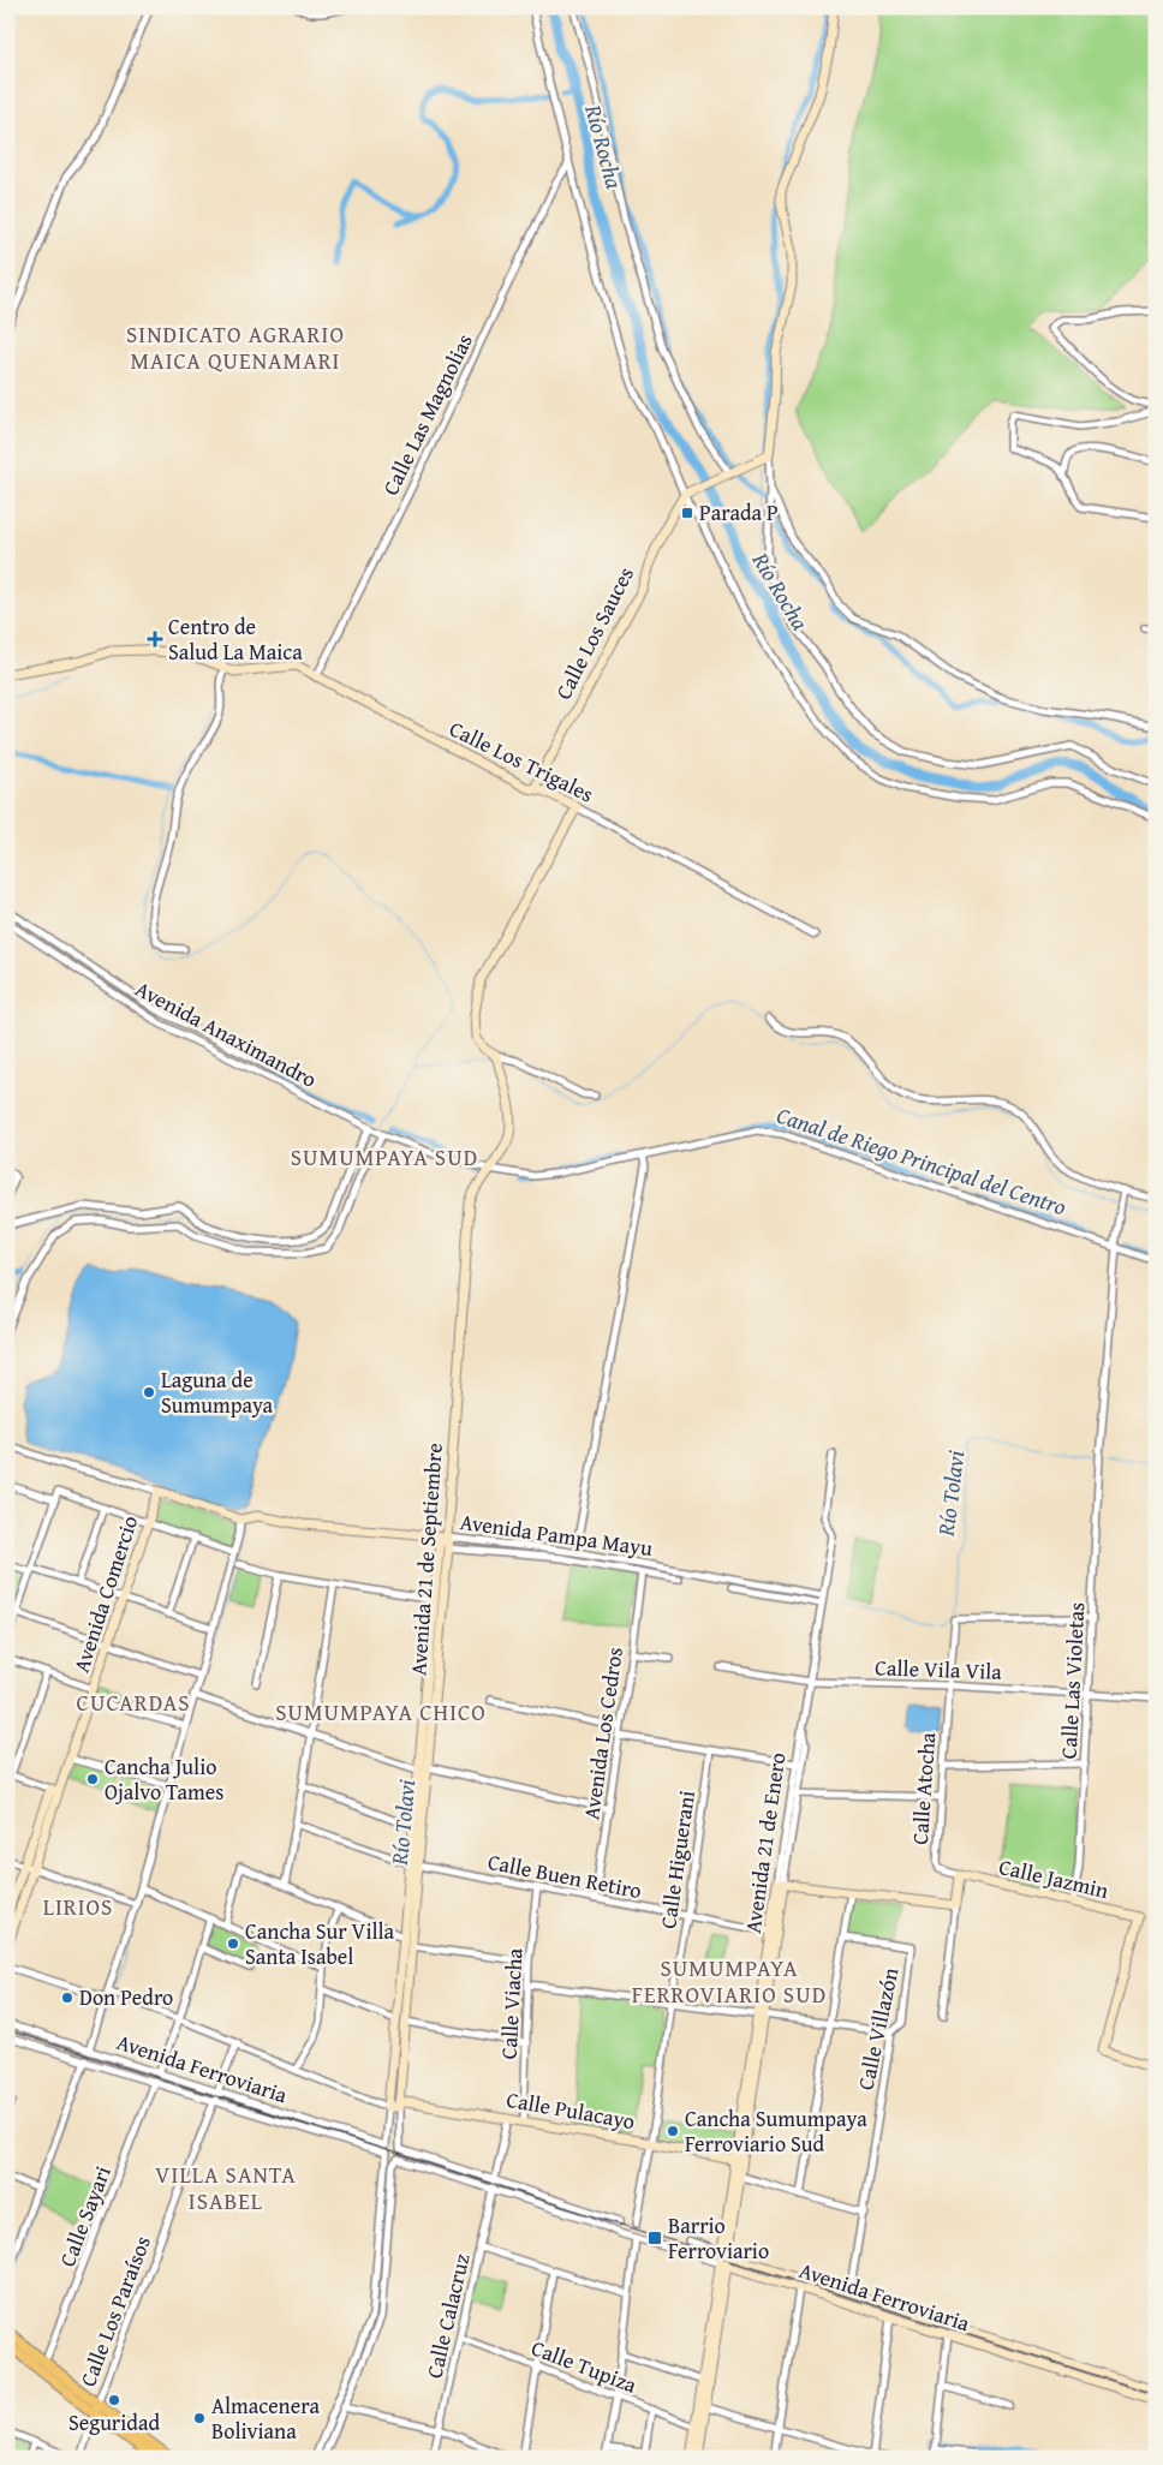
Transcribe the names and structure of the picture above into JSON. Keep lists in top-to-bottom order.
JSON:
{
  "streets": {
    "street": [
      "Calle Las Magnolias",
      "Calle Los Sauces",
      "Calle Los Trigales",
      "Avenida Anaximandro",
      "Avenida Pampa Mayu",
      "Avenida 21 de Septiembre",
      "Avenida Comercio",
      "Calle Vila Vila",
      "Calle Las Violetas",
      "Avenida Los Cedros",
      "Calle Atocha",
      "Avenida 21 de Enero",
      "Calle Higuerani",
      "Calle Buen Retiro",
      "Calle Jazmin",
      "Calle Viacha",
      "Calle Villazón",
      "Avenida Ferroviaria",
      "Calle Pulacayo",
      "Calle Sayari",
      "Calle Los Paraísos",
      "Calle Calacruz",
      "Calle Tupiza"
    ]
  },
  "crossings": [
    ["Calle Las Magnolias", "Calle Los Trigales"],
    ["Calle Los Sauces", "Calle Los Trigales"],
    ["Avenida Anaximandro", "Avenida 21 de Septiembre"],
    ["Avenida Anaximandro", "Calle Las Violetas"],
    ["Avenida Pampa Mayu", "Avenida 21 de Septiembre"],
    ["Avenida Pampa Mayu", "Avenida Comercio"],
    ["Avenida Pampa Mayu", "Avenida Los Cedros"],
    ["Avenida Pampa Mayu", "Avenida 21 de Enero"],
    ["Avenida 21 de Septiembre", "Calle Buen Retiro"],
    ["Avenida 21 de Septiembre", "Avenida Ferroviaria"],
    ["Avenida 21 de Septiembre", "Calle Pulacayo"],
    ["Avenida 21 de Septiembre", "Calle Calacruz"],
    ["Calle Vila Vila", "Calle Las Violetas"],
    ["Calle Vila Vila", "Calle Atocha"],
    ["Calle Vila Vila", "Avenida 21 de Enero"],
    ["Calle Las Violetas", "Calle Atocha"],
    ["Calle Las Violetas", "Calle Jazmin"],
    ["Avenida Los Cedros", "Calle Buen Retiro"],
    ["Calle Atocha", "Calle Jazmin"],
    ["Avenida 21 de Enero", "Calle Buen Retiro"],
    ["Avenida 21 de Enero", "Avenida Ferroviaria"],
    ["Avenida 21 de Enero", "Calle Pulacayo"],
    ["Avenida 21 de Enero", "Calle Tupiza"],
    ["Calle Higuerani", "Calle Buen Retiro"],
    ["Calle Higuerani", "Calle Pulacayo"],
    ["Calle Buen Retiro", "Calle Viacha"],
    ["Calle Viacha", "Calle Pulacayo"],
    ["Calle Villazón", "Avenida Ferroviaria"],
    ["Avenida Ferroviaria", "Calle Sayari"],
    ["Avenida Ferroviaria", "Calle Los Paraísos"],
    ["Avenida Ferroviaria", "Calle Calacruz"],
    ["Calle Pulacayo", "Calle Los Paraísos"],
    ["Calle Calacruz", "Calle Tupiza"]
  ],
  "districts": [
    "SINDICATO AGRARIO MAICA QUENAMARI",
    "SUMUMPAYA SUD",
    "CUCARDAS",
    "SUMUMPAYA CHICO",
    "LIRIOS",
    "SUMUMPAYA FERROVIARIO SUD",
    "VILLA SANTA ISABEL"
  ],
  "water": ["Río Rocha", "Canal de Riego Principal del Centro", "Río Tolavi"],
  "places": {
    "transit": ["Parada P", "Barrio Ferroviario"],
    "health": ["Centro de Salud La Maica"],
    "other": [
      "Laguna de Sumumpaya",
      "Cancha Julio Ojalvo Tames",
      "Cancha Sur Villa Santa Isabel",
      "Don Pedro",
      "Cancha Sumumpaya Ferroviario Sud",
      "Seguridad",
      "Almacenera Boliviana"
    ]
  }
}
